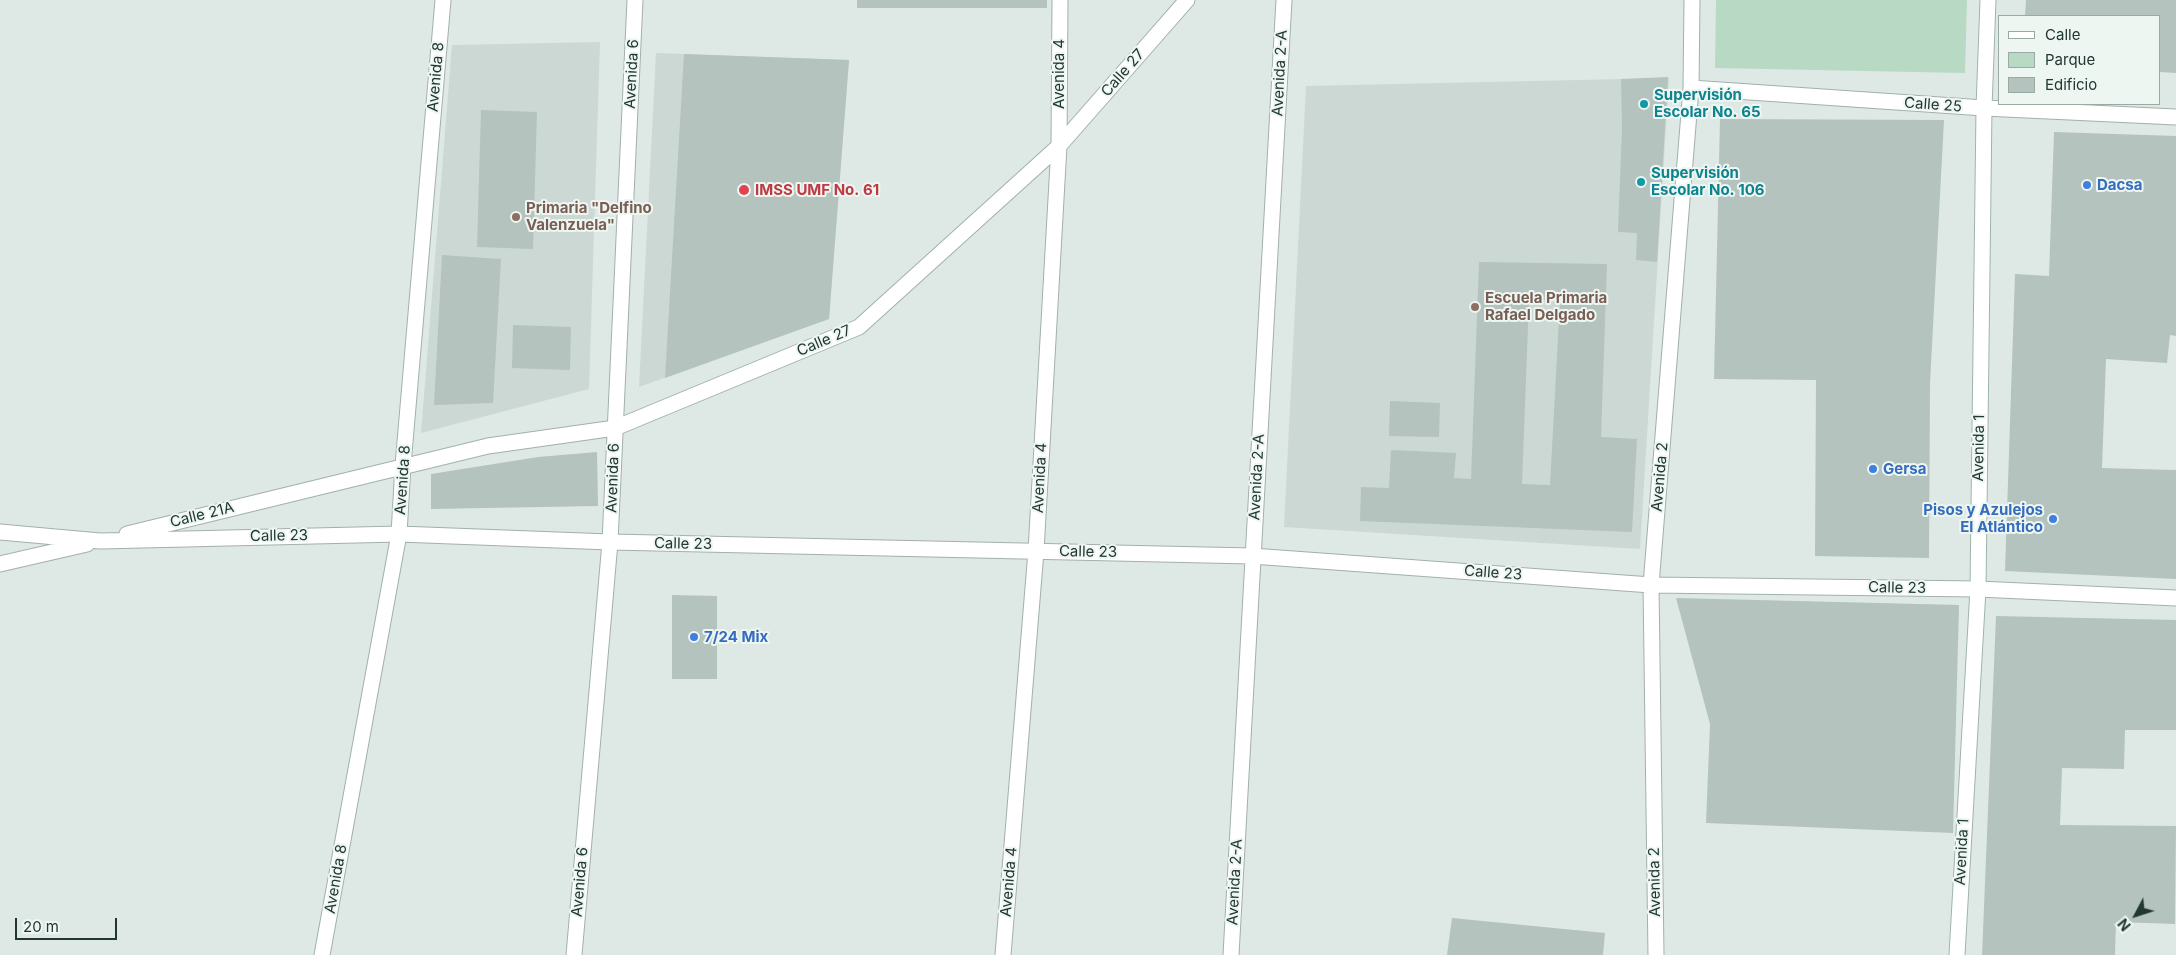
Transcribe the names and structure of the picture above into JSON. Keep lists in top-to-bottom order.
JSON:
{
  "streets": {
    "street": [
      "Calle 27",
      "Avenida 2-A",
      "Avenida 6",
      "Avenida 4",
      "Avenida 8",
      "Calle 25",
      "Avenida 1",
      "Avenida 2",
      "Calle 21A",
      "Calle 23"
    ]
  },
  "crossings": [
    ["Calle 27", "Avenida 6"],
    ["Calle 27", "Avenida 4"],
    ["Calle 27", "Avenida 8"],
    ["Calle 27", "Calle 21A"],
    ["Avenida 2-A", "Calle 23"],
    ["Avenida 6", "Calle 23"],
    ["Avenida 4", "Calle 23"],
    ["Avenida 8", "Calle 21A"],
    ["Avenida 8", "Calle 23"],
    ["Calle 25", "Avenida 1"],
    ["Calle 25", "Avenida 2"],
    ["Avenida 1", "Calle 23"],
    ["Avenida 2", "Calle 23"],
    ["Calle 21A", "Calle 23"]
  ],
  "places": [
    "Supervisión Escolar No. 65",
    "Supervisión Escolar No. 106",
    "Dacsa",
    "IMSS UMF No. 61",
    "Primaria \"Delfino Valenzuela\"",
    "Escuela Primaria Rafael Delgado",
    "Gersa",
    "Pisos y Azulejos El Atlántico",
    "7/24 Mix"
  ],
  "legend": ["Calle", "Parque", "Edificio"],
  "scale_bar": "20 m",
  "north": "bottom left"
}
